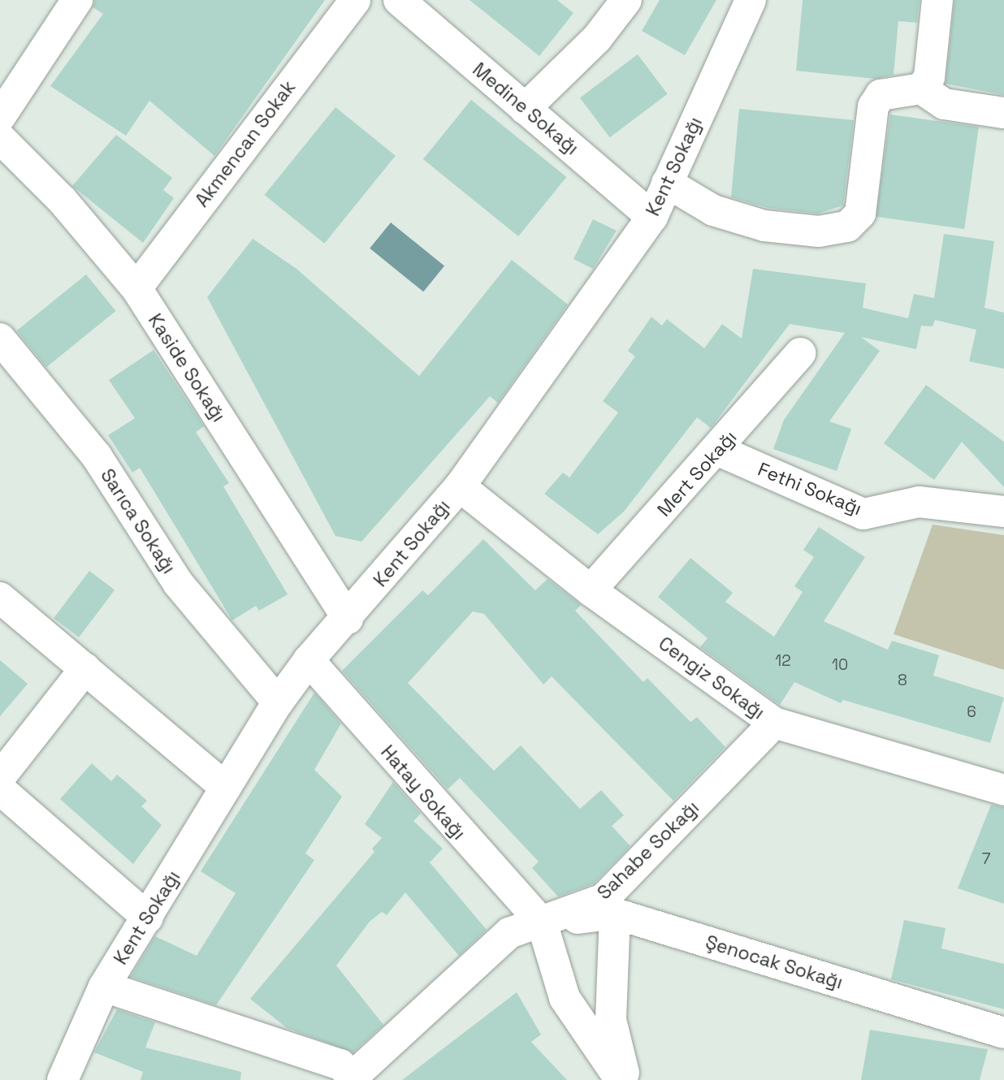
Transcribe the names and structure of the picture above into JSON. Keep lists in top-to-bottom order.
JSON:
{
  "streets": {
    "street": [
      "Medine Sokağı",
      "Akmencan Sokak",
      "Kent Sokağı",
      "Kaside Sokağı",
      "Mert Sokağı",
      "Fethi Sokağı",
      "Sarıca Sokağı",
      "Cengiz Sokağı",
      "Hatay Sokağı",
      "Sahabe Sokağı",
      "Şenocak Sokağı"
    ]
  },
  "crossings": [
    ["Medine Sokağı", "Kent Sokağı"],
    ["Akmencan Sokak", "Kaside Sokağı"],
    ["Kent Sokağı", "Kaside Sokağı"],
    ["Kent Sokağı", "Sarıca Sokağı"],
    ["Kent Sokağı", "Cengiz Sokağı"],
    ["Kent Sokağı", "Hatay Sokağı"],
    ["Mert Sokağı", "Fethi Sokağı"],
    ["Mert Sokağı", "Cengiz Sokağı"],
    ["Cengiz Sokağı", "Sahabe Sokağı"],
    ["Hatay Sokağı", "Sahabe Sokağı"],
    ["Hatay Sokağı", "Şenocak Sokağı"],
    ["Sahabe Sokağı", "Şenocak Sokağı"]
  ],
  "house_numbers": [
    "12",
    "10",
    "8",
    "6",
    "7"
  ]
}
